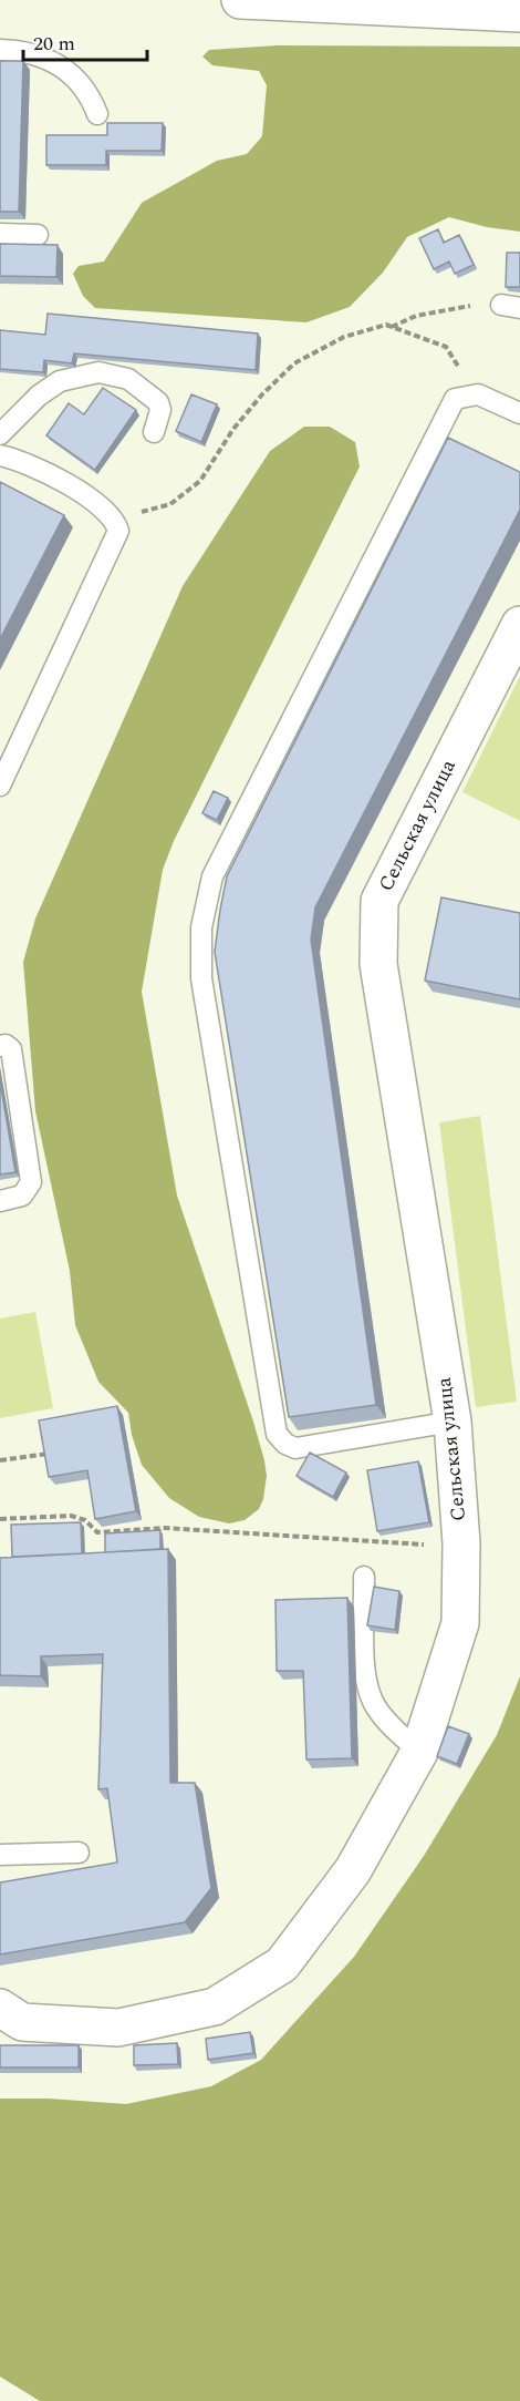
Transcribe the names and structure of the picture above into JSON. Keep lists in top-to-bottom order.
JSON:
{
  "streets": {
    "street": ["Сельская улица"]
  },
  "scale_bar": "20 m"
}
